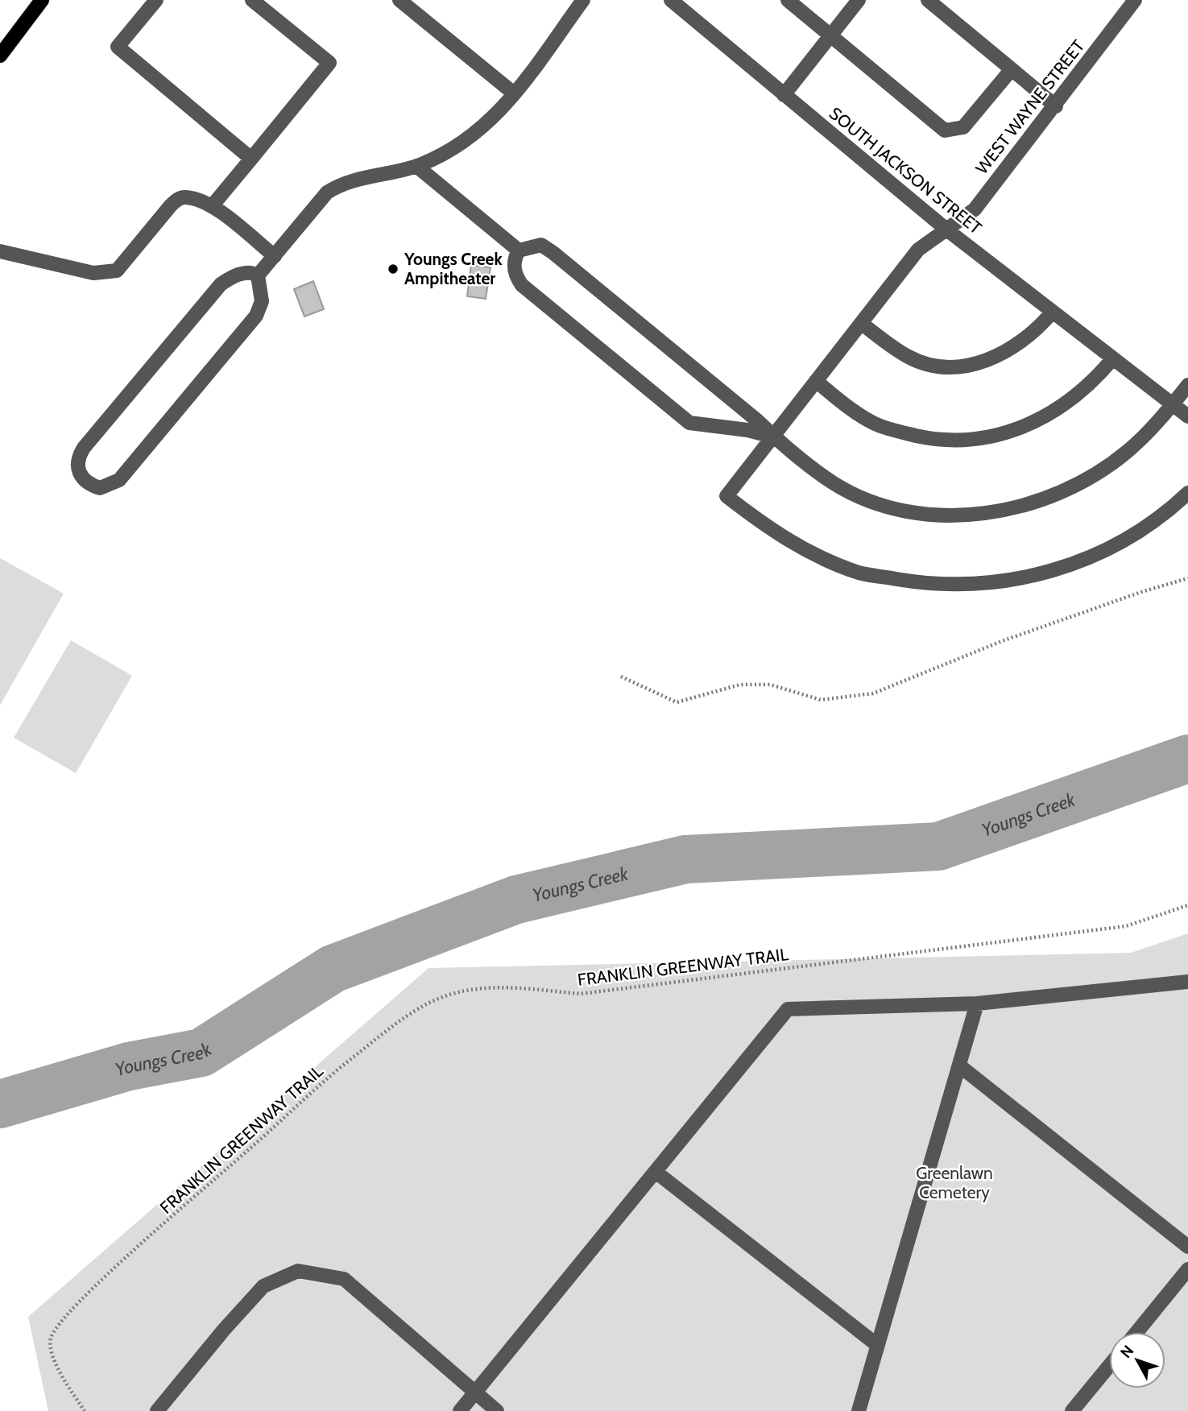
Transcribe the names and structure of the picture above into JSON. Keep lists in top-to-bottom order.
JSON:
{
  "streets": {
    "street": ["WEST WAYNE STREET", "SOUTH JACKSON STREET"],
    "path": ["FRANKLIN GREENWAY TRAIL"]
  },
  "crossings": [
    ["WEST WAYNE STREET", "SOUTH JACKSON STREET"]
  ],
  "water": ["Youngs Creek"],
  "parks": ["Greenlawn Cemetery"],
  "places": ["Youngs Creek Ampitheater"],
  "north": "top left"
}
